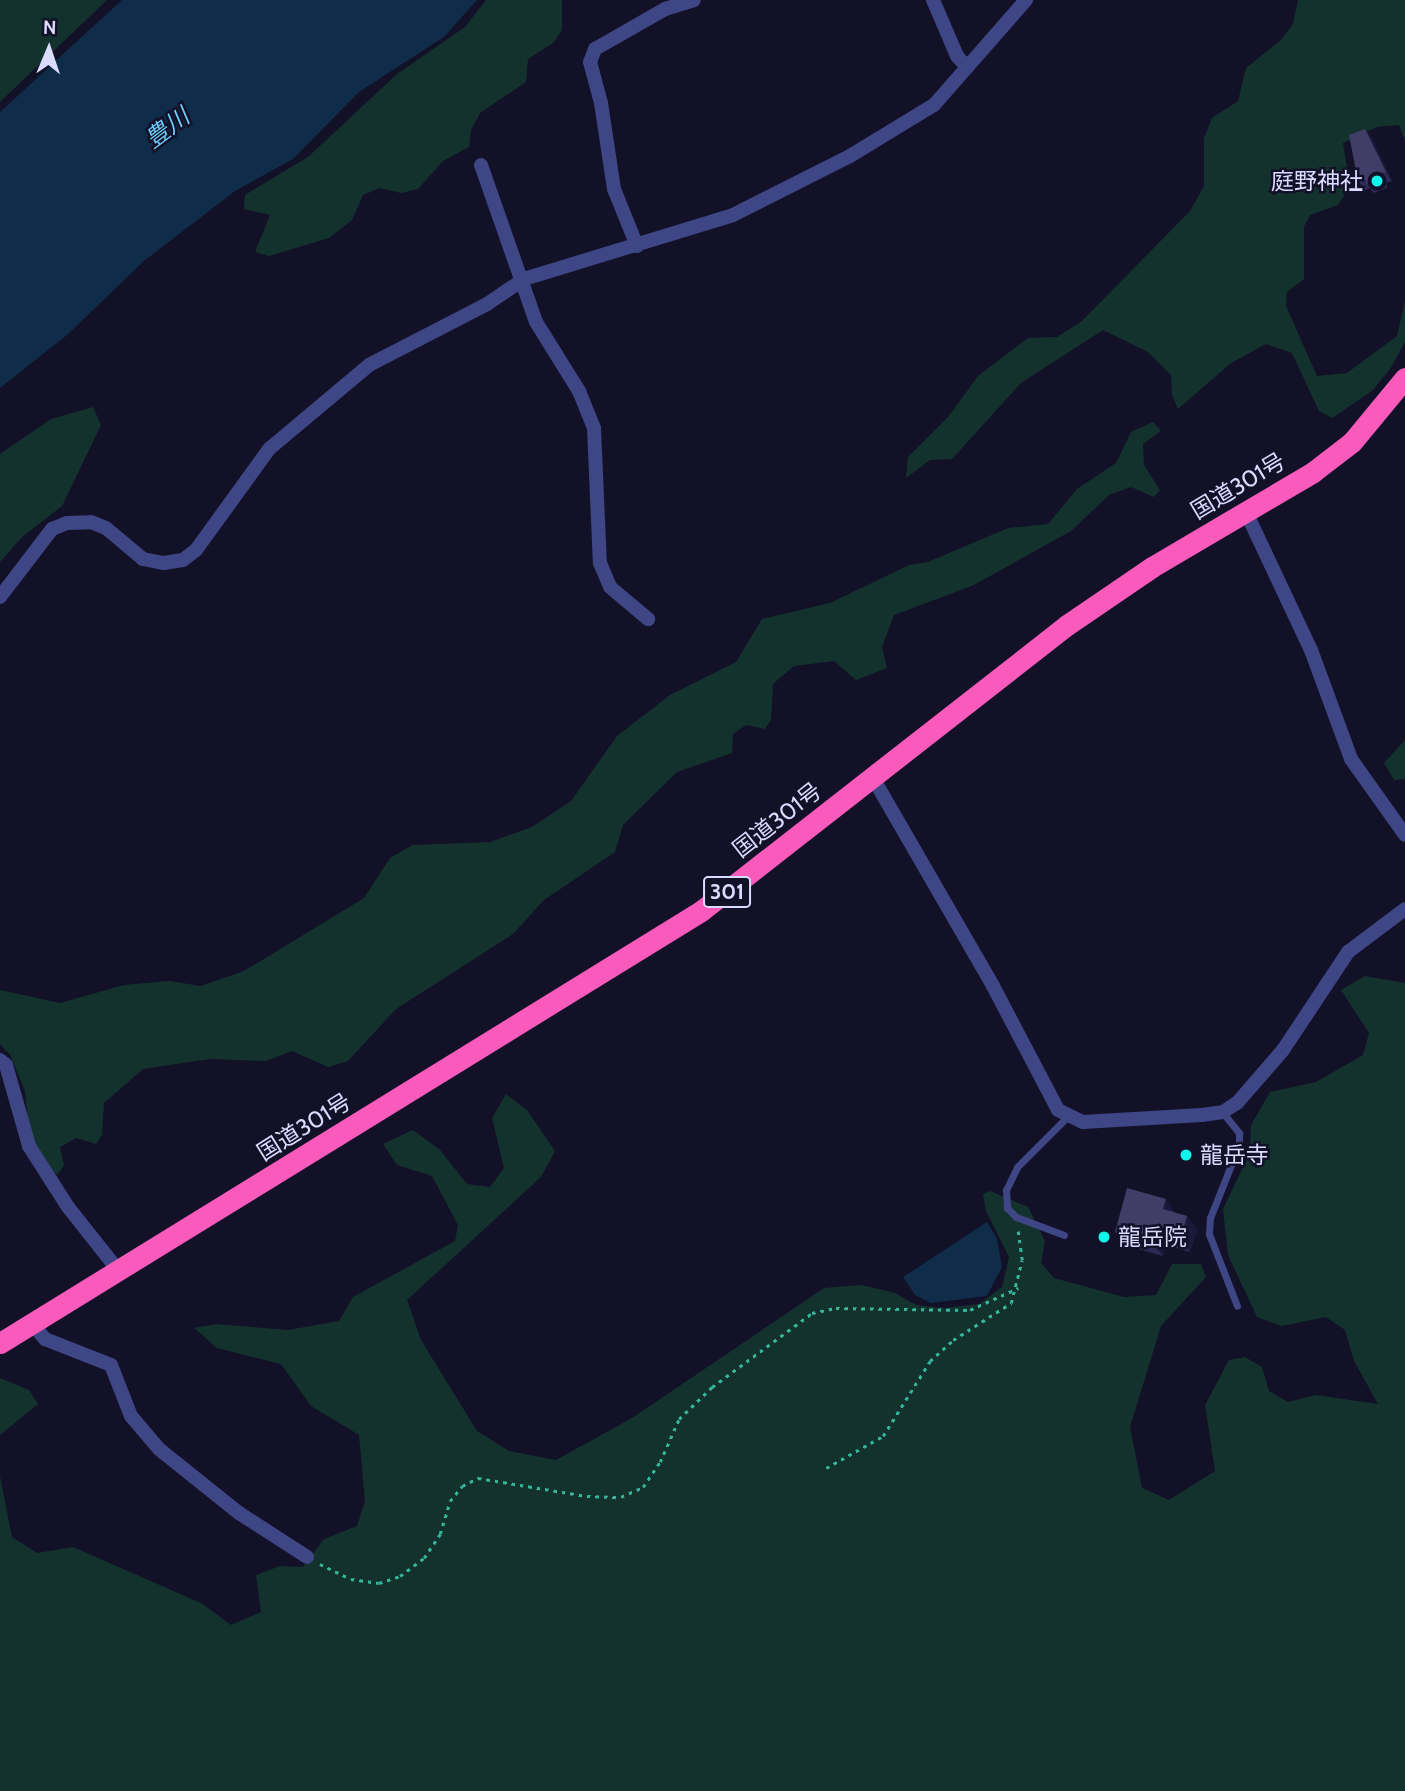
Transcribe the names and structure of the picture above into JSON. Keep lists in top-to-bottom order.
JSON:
{
  "streets": {
    "highway": ["国道301号", "301"]
  },
  "water": ["豊川"],
  "places": ["庭野神社", "龍岳寺", "龍岳院"],
  "north": "top"
}
